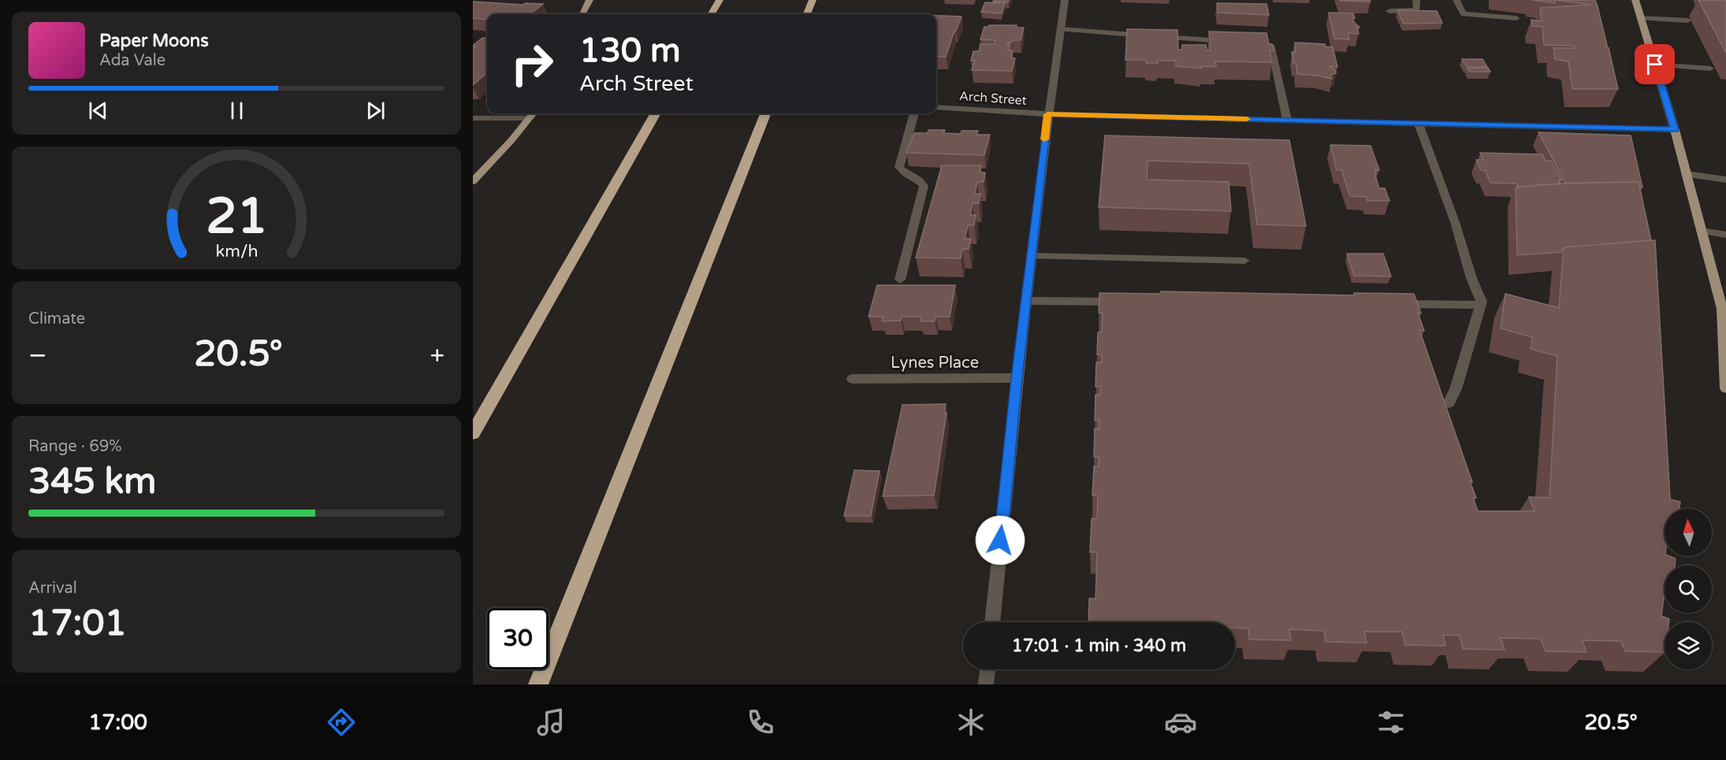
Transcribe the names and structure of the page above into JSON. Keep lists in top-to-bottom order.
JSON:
{
  "streets": {
    "street": ["Arch Street", "Lynes Place"]
  },
  "north": "top",
  "page": {
    "turn": ["130 m", "Arch Street"],
    "song": ["Paper Moons", "Ada Vale"],
    "tile": [
      "Climate",
      ["Range · 69%", "345 km"],
      ["Arrival", "17:01"]
    ],
    "heat": ["−", "20.5°", "+"],
    "limit": "30",
    "trip": "17:01 · 1 min · 340 m",
    "tabs": ["17:00", "20.5°"],
    "gauge": ["21", "km/h"]
  }
}
